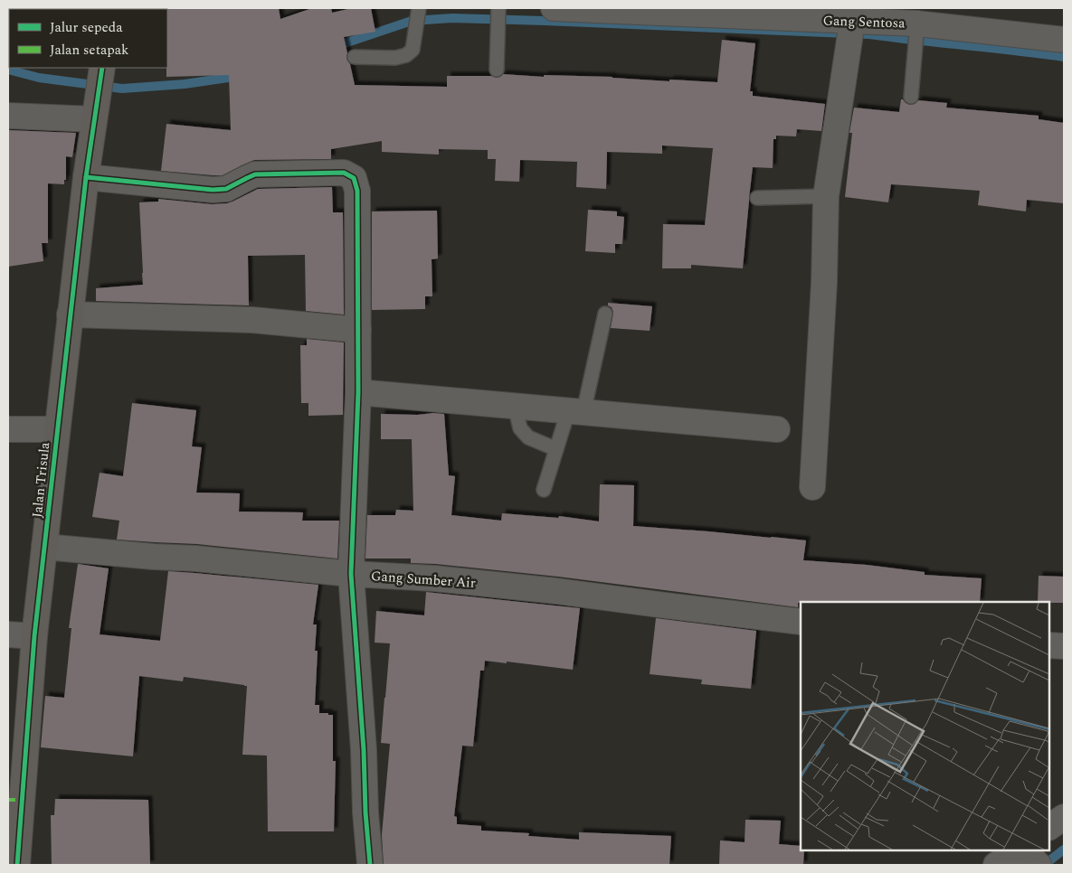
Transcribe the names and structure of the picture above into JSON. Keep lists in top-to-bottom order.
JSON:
{
  "streets": {
    "street": ["Gang Sentosa", "Jalan Trisula", "Gang Sumber Air"]
  },
  "crossings": [
    ["Jalan Trisula", "Gang Sumber Air"]
  ],
  "legend": ["Jalur sepeda", "Jalan setapak"]
}
